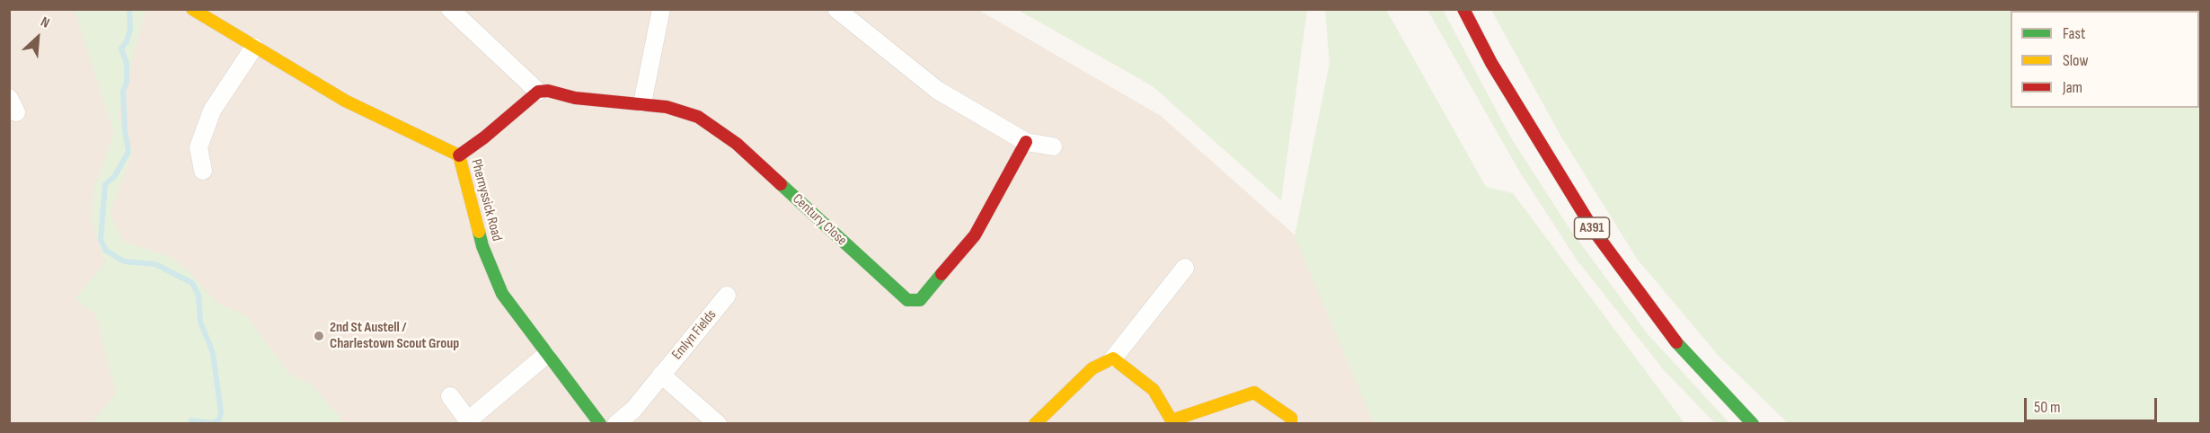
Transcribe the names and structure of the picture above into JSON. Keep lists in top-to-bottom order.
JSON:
{
  "streets": {
    "main road": ["Phernyssick Road", "Century Close", "A391"],
    "street": ["Emlyn Fields"]
  },
  "places": ["2nd St Austell / Charlestown Scout Group"],
  "legend": ["Fast", "Slow", "Jam"],
  "scale_bar": "50 m",
  "north": "top right"
}
